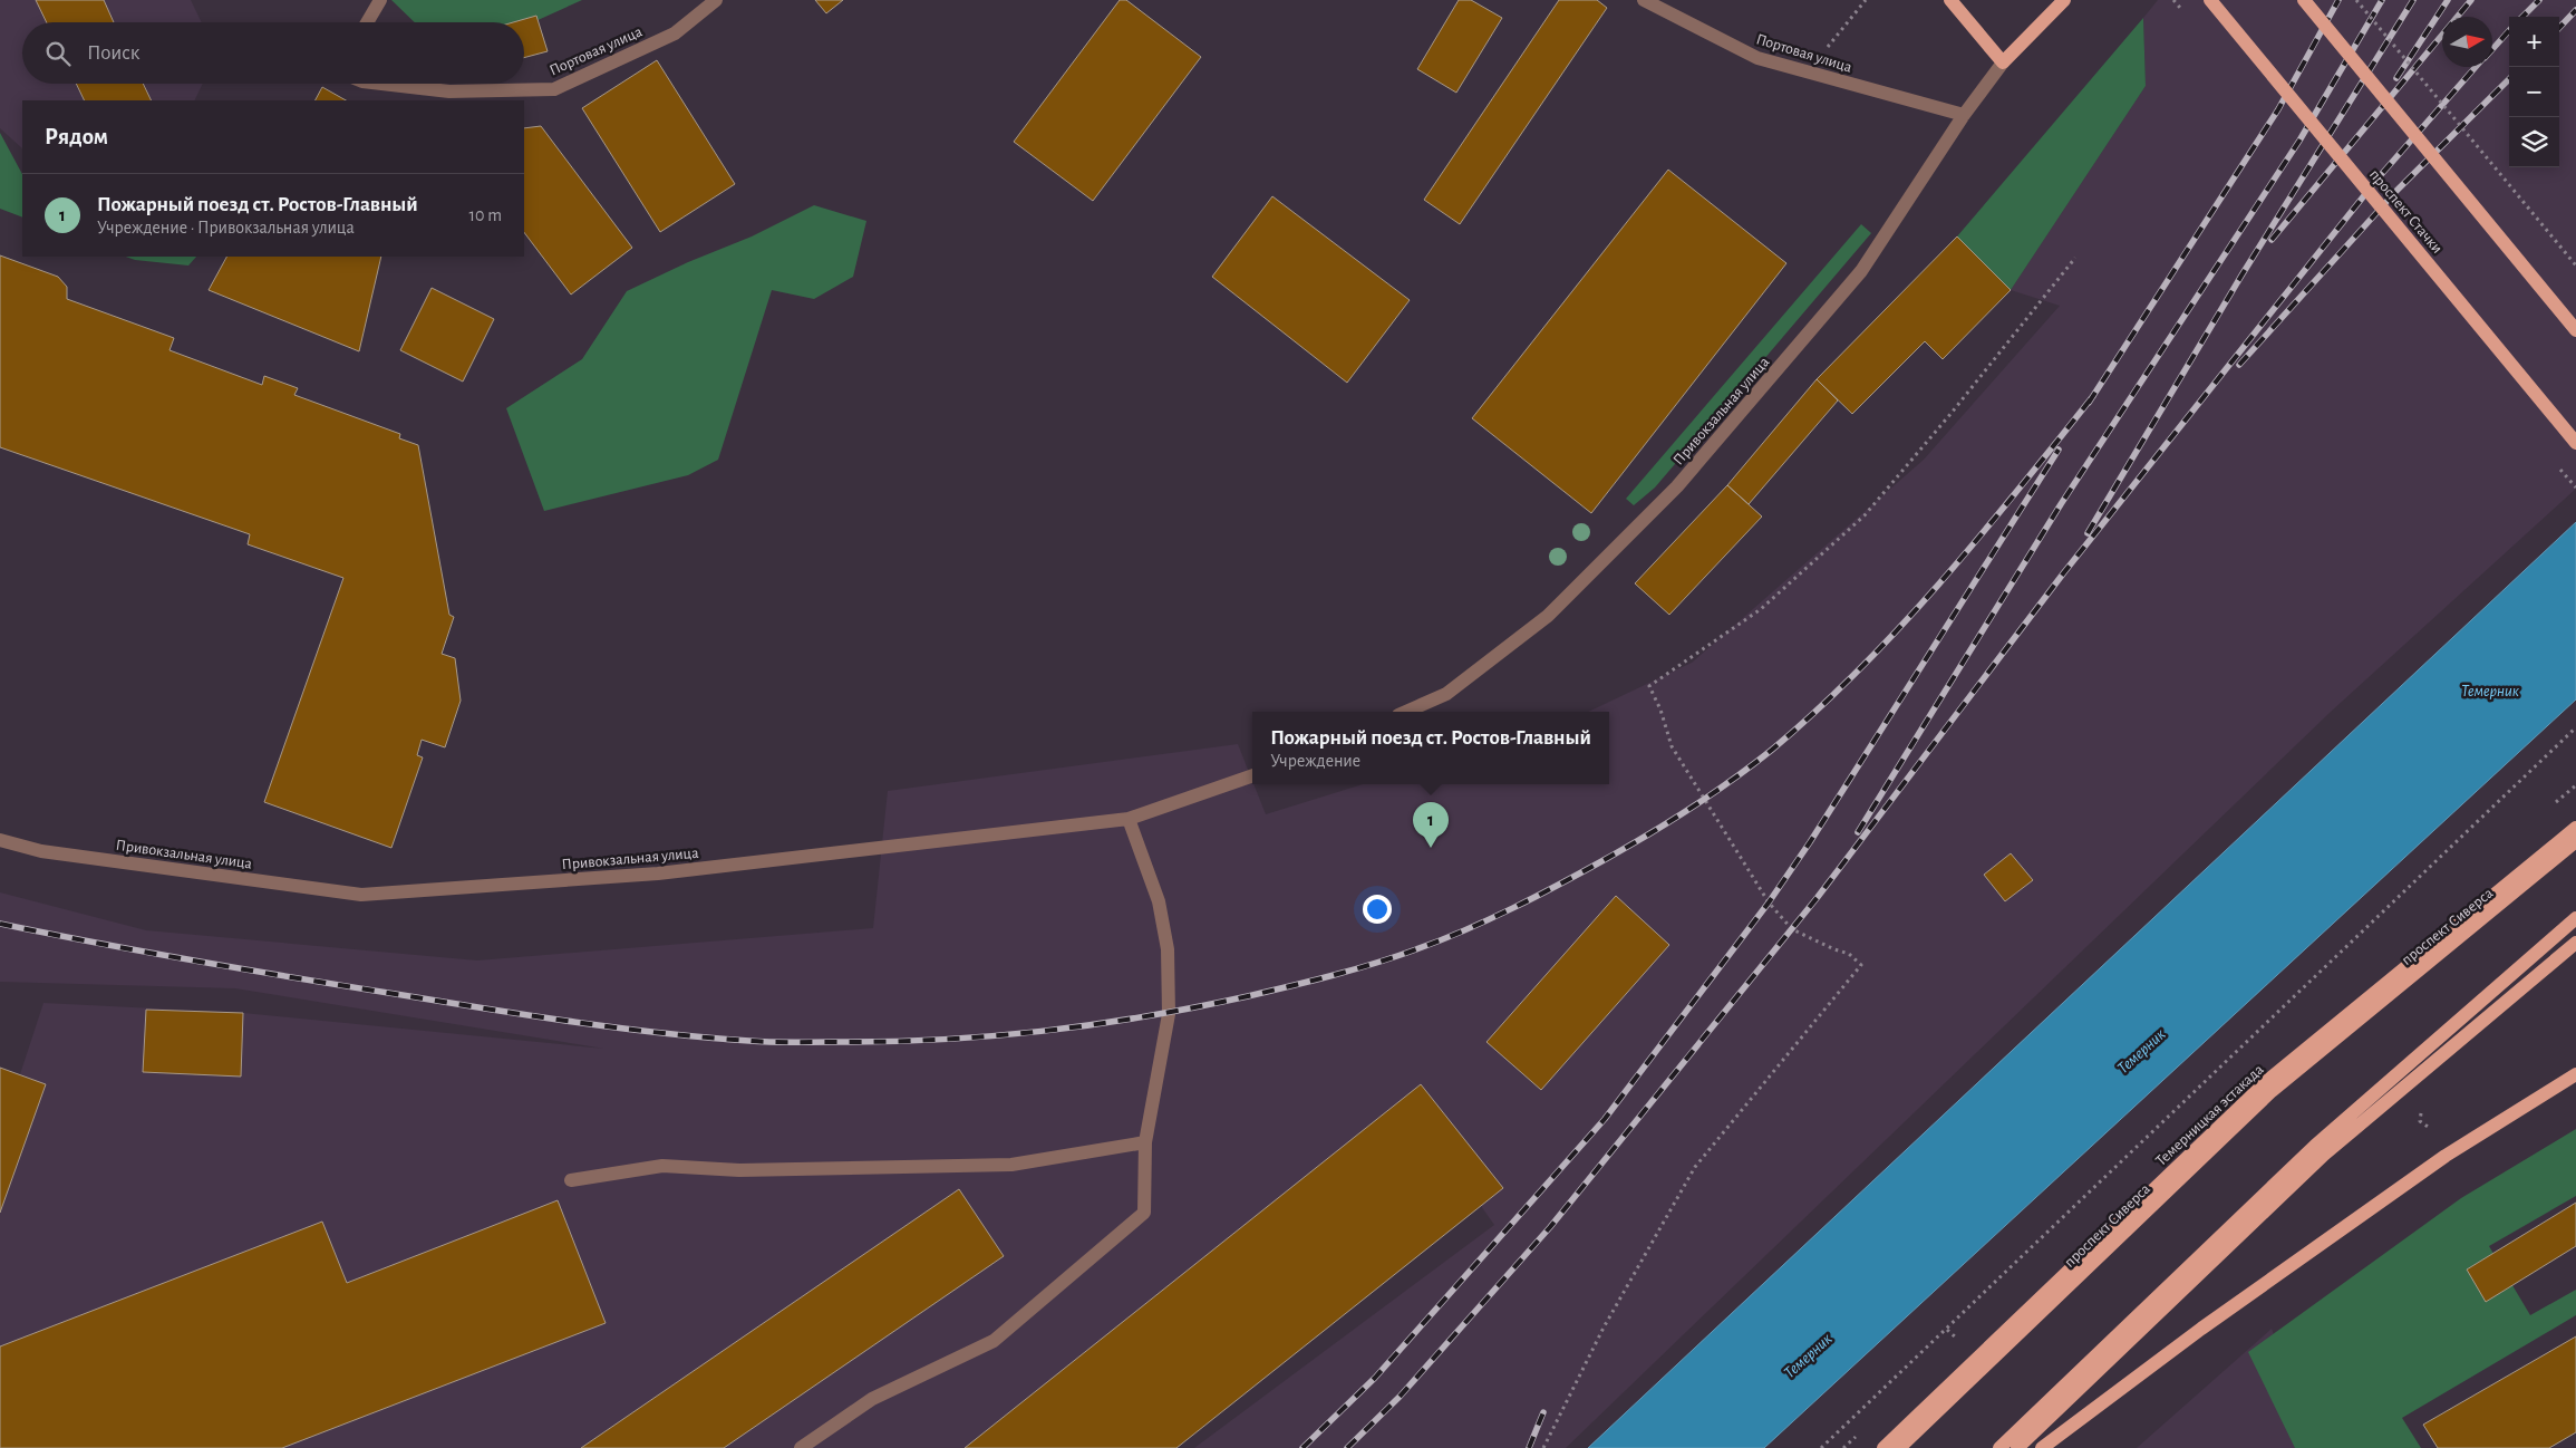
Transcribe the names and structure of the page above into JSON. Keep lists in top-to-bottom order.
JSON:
{
  "streets": {
    "main road": ["проспект Стачки", "проспект Сиверса", "Темерницкая эстакада"],
    "street": ["Портовая улица", "Привокзальная улица"]
  },
  "crossings": [
    ["Портовая улица", "Привокзальная улица"]
  ],
  "water": ["Темерник"],
  "north": "right",
  "page": {
    "map_buttons": ["+", "−"],
    "search": "Поиск",
    "heading": "Рядом",
    "list": [
      {
        "mark": "1",
        "name": "Пожарный поезд ст. Ростов-Главный",
        "note": "Учреждение · Привокзальная улица",
        "value": "10 m"
      }
    ],
    "popup": ["Пожарный поезд ст. Ростов-Главный", "Учреждение"],
    "pins": "1"
  }
}
